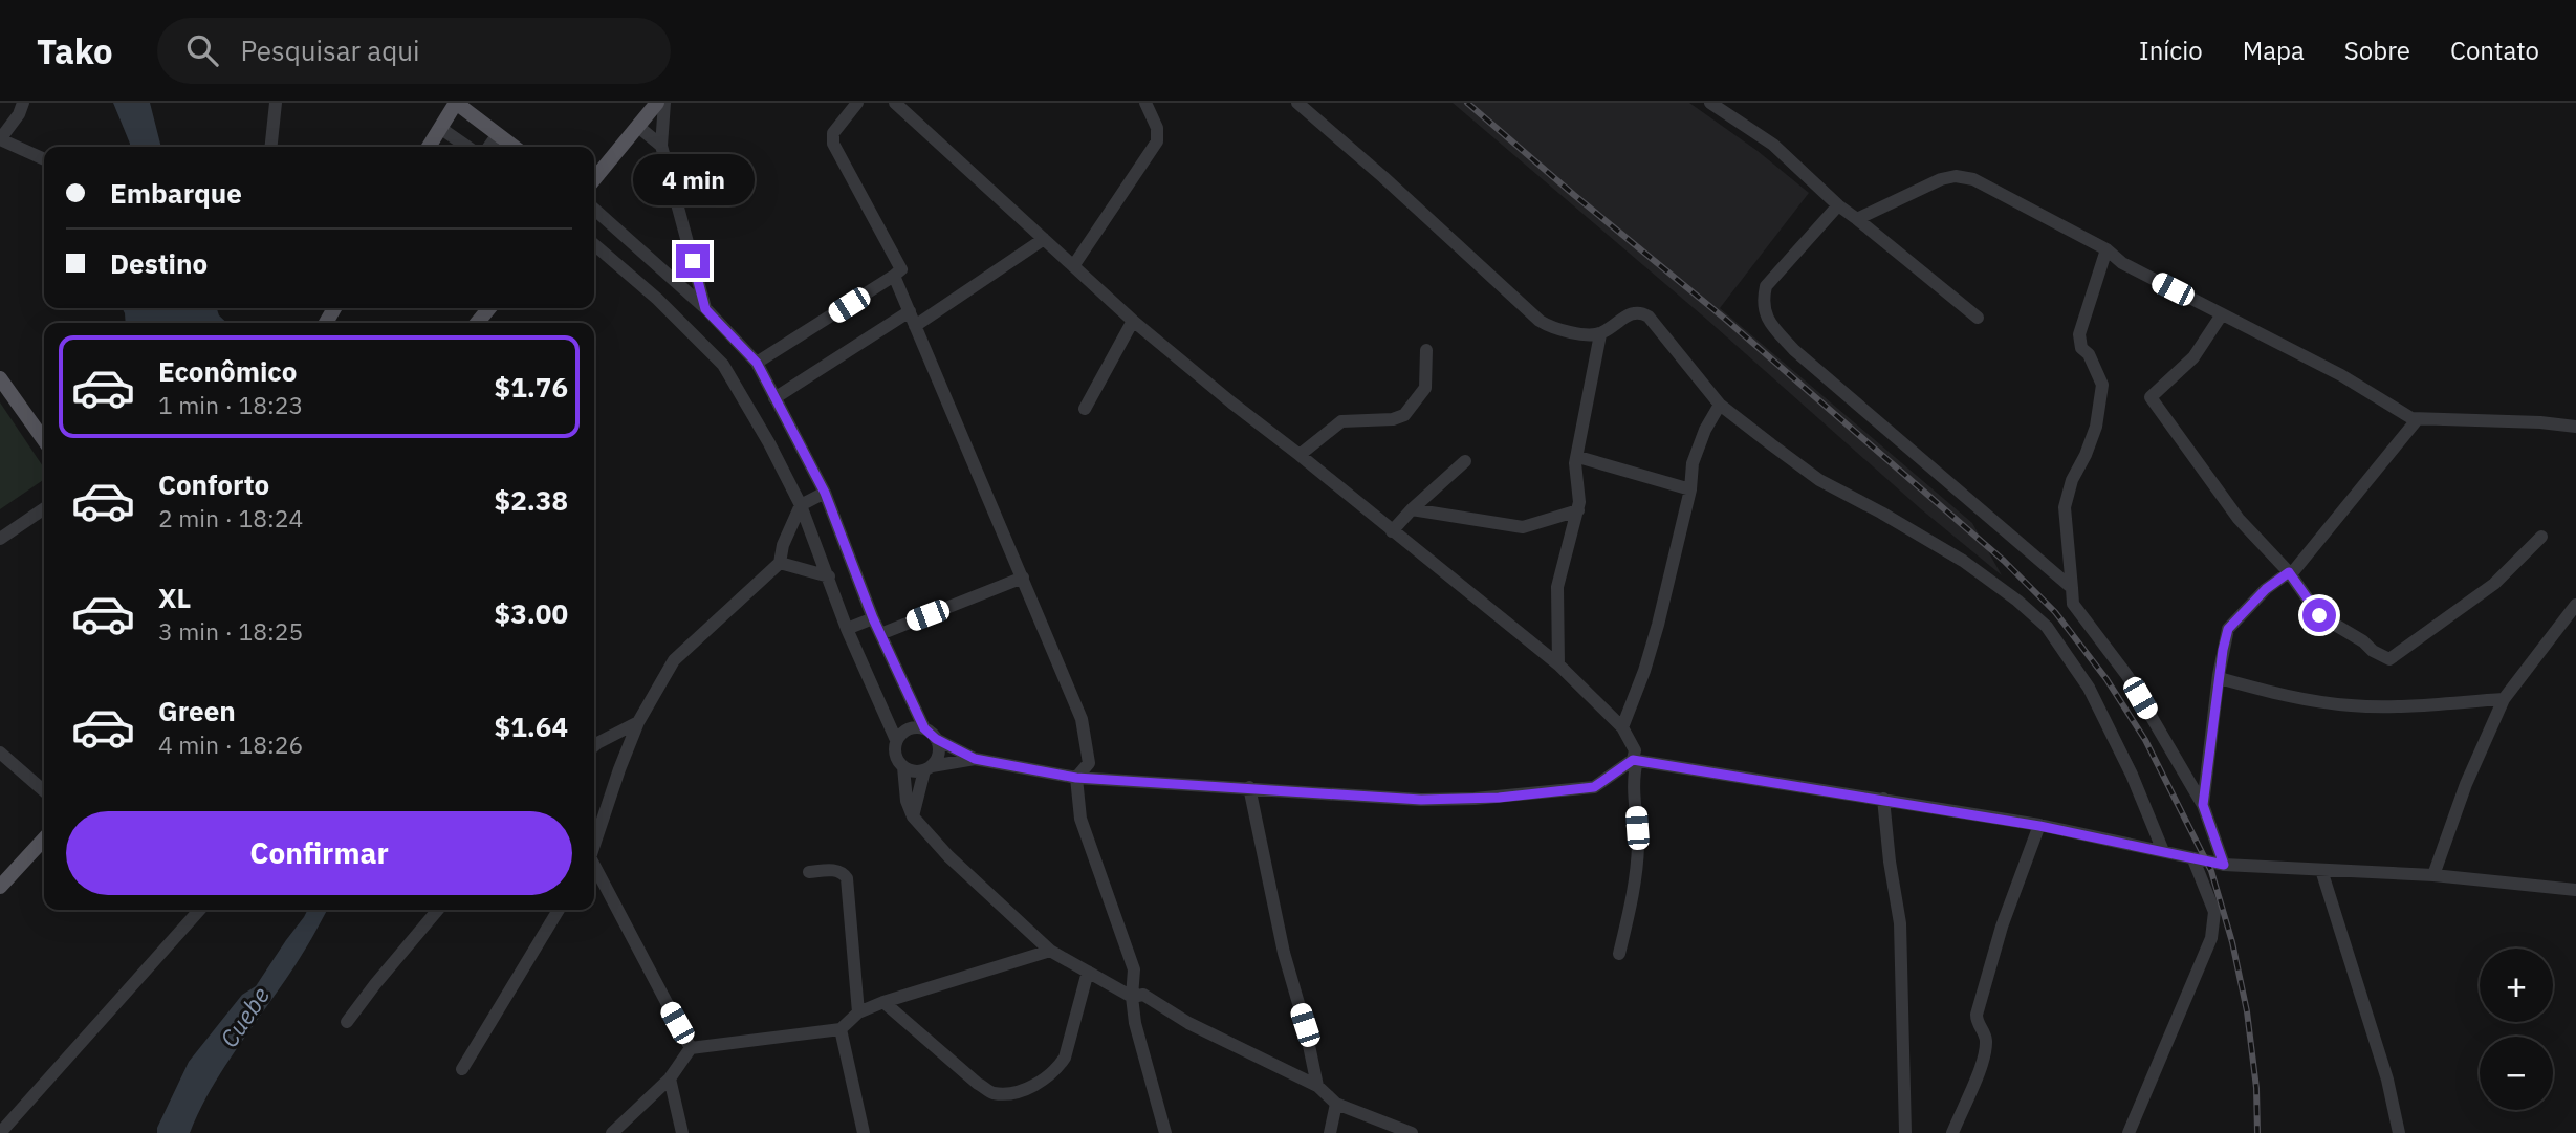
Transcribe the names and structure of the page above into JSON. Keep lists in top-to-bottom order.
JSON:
{
  "water": ["Cuebe"],
  "page": {
    "header": "Tako",
    "search": "Pesquisar aqui",
    "nav": [
      "Início",
      "Mapa",
      "Sobre",
      "Contato"
    ],
    "banner": ["Embarque", "Destino"],
    "bubble": "4 min",
    "list": [
      {
        "name": "Econômico",
        "note": "1 min · 18:23",
        "value": "$1.76"
      },
      {
        "name": "Conforto",
        "note": "2 min · 18:24",
        "value": "$2.38"
      },
      {
        "name": "XL",
        "note": "3 min · 18:25",
        "value": "$3.00"
      },
      {
        "name": "Green",
        "note": "4 min · 18:26",
        "value": "$1.64"
      }
    ],
    "buttons": "Confirmar",
    "map_buttons": ["+", "−"]
  }
}
